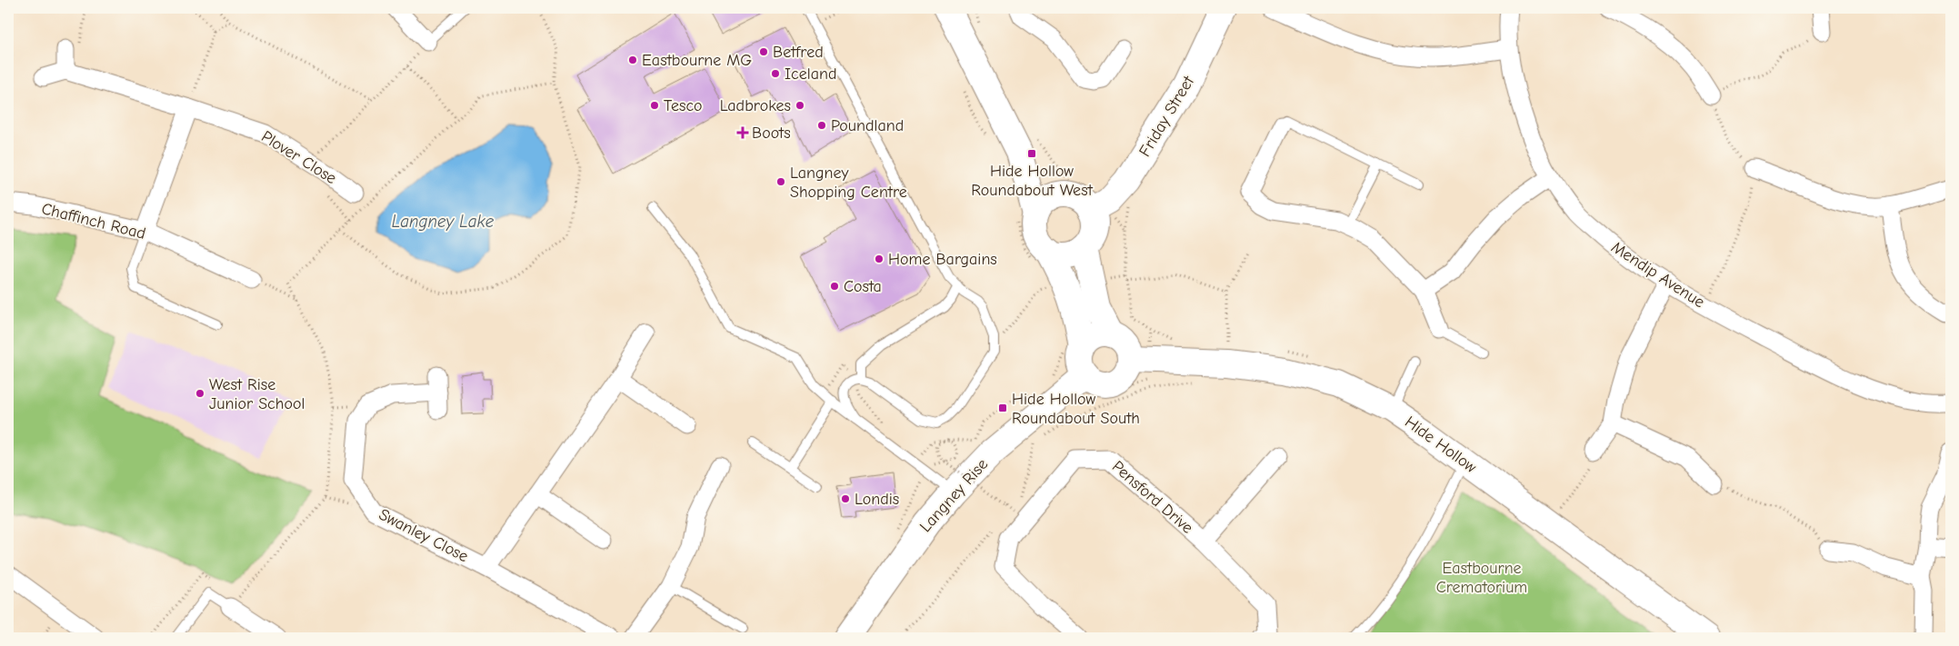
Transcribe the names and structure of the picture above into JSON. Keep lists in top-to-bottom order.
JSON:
{
  "streets": {
    "main road": ["Friday Street", "Hide Hollow", "Langney Rise"],
    "street": [
      "Plover Close",
      "Chaffinch Road",
      "Mendip Avenue",
      "Pensford Drive",
      "Swanley Close"
    ]
  },
  "crossings": [
    ["Hide Hollow", "Langney Rise"]
  ],
  "water": ["Langney Lake"],
  "parks": ["Eastbourne Crematorium"],
  "places": {
    "other": [
      "Betfred",
      "Eastbourne MG",
      "Iceland",
      "Tesco",
      "Ladbrokes",
      "Poundland",
      "Langney Shopping Centre",
      "Home Bargains",
      "Costa",
      "West Rise Junior School",
      "Londis"
    ],
    "health": ["Boots"],
    "transit": ["Hide Hollow Roundabout West", "Hide Hollow Roundabout South"]
  }
}
